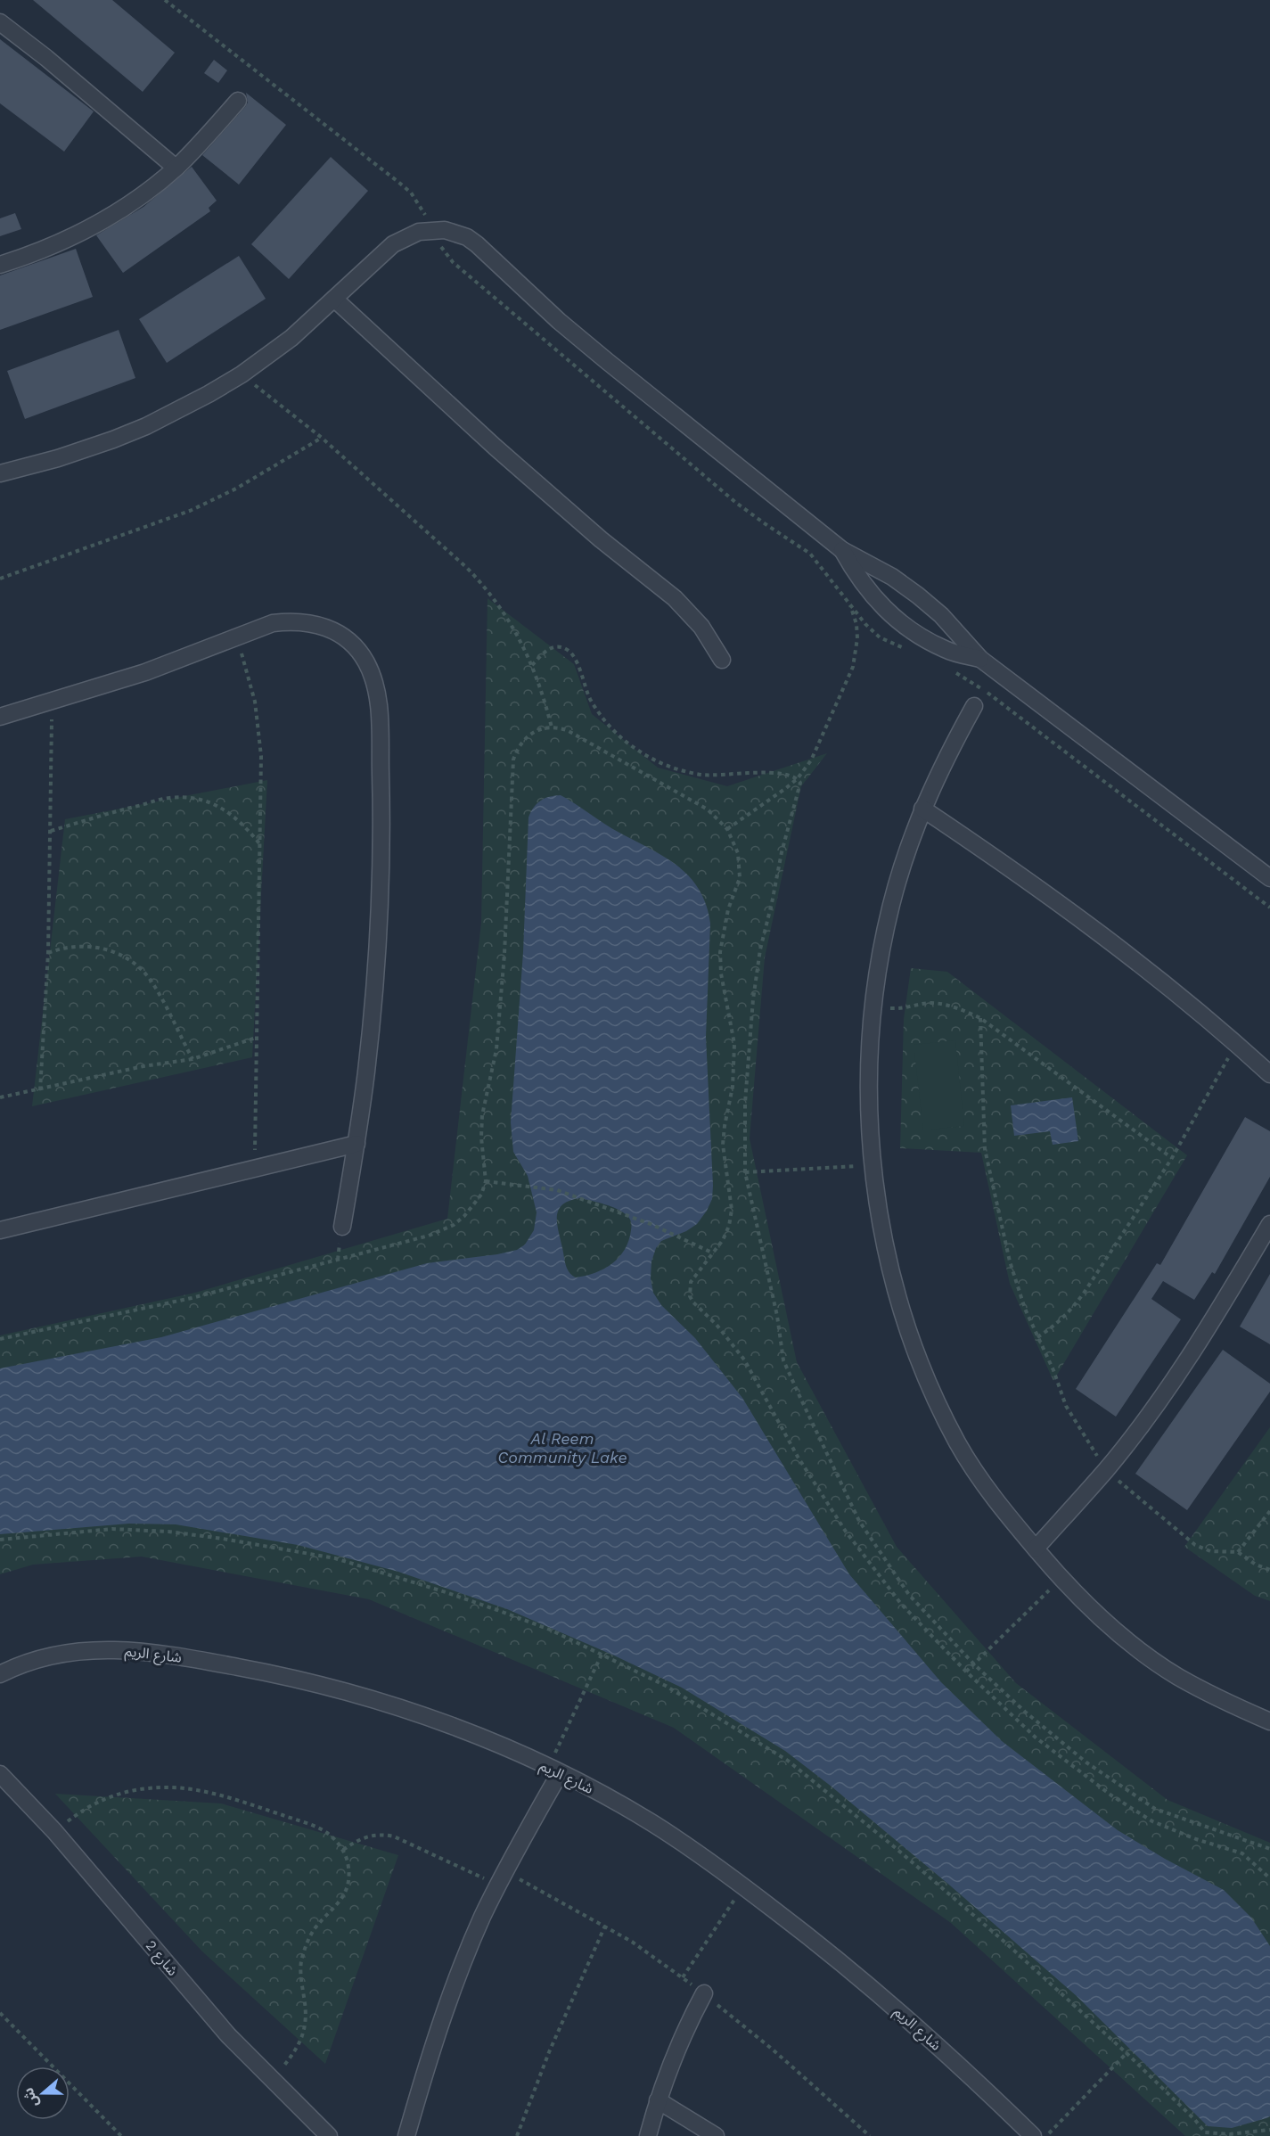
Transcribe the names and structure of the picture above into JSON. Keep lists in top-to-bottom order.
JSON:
{
  "streets": {
    "street": ["شارع الريم", "شارع 2"]
  },
  "water": ["Al Reem Community Lake"],
  "north": "left"
}
